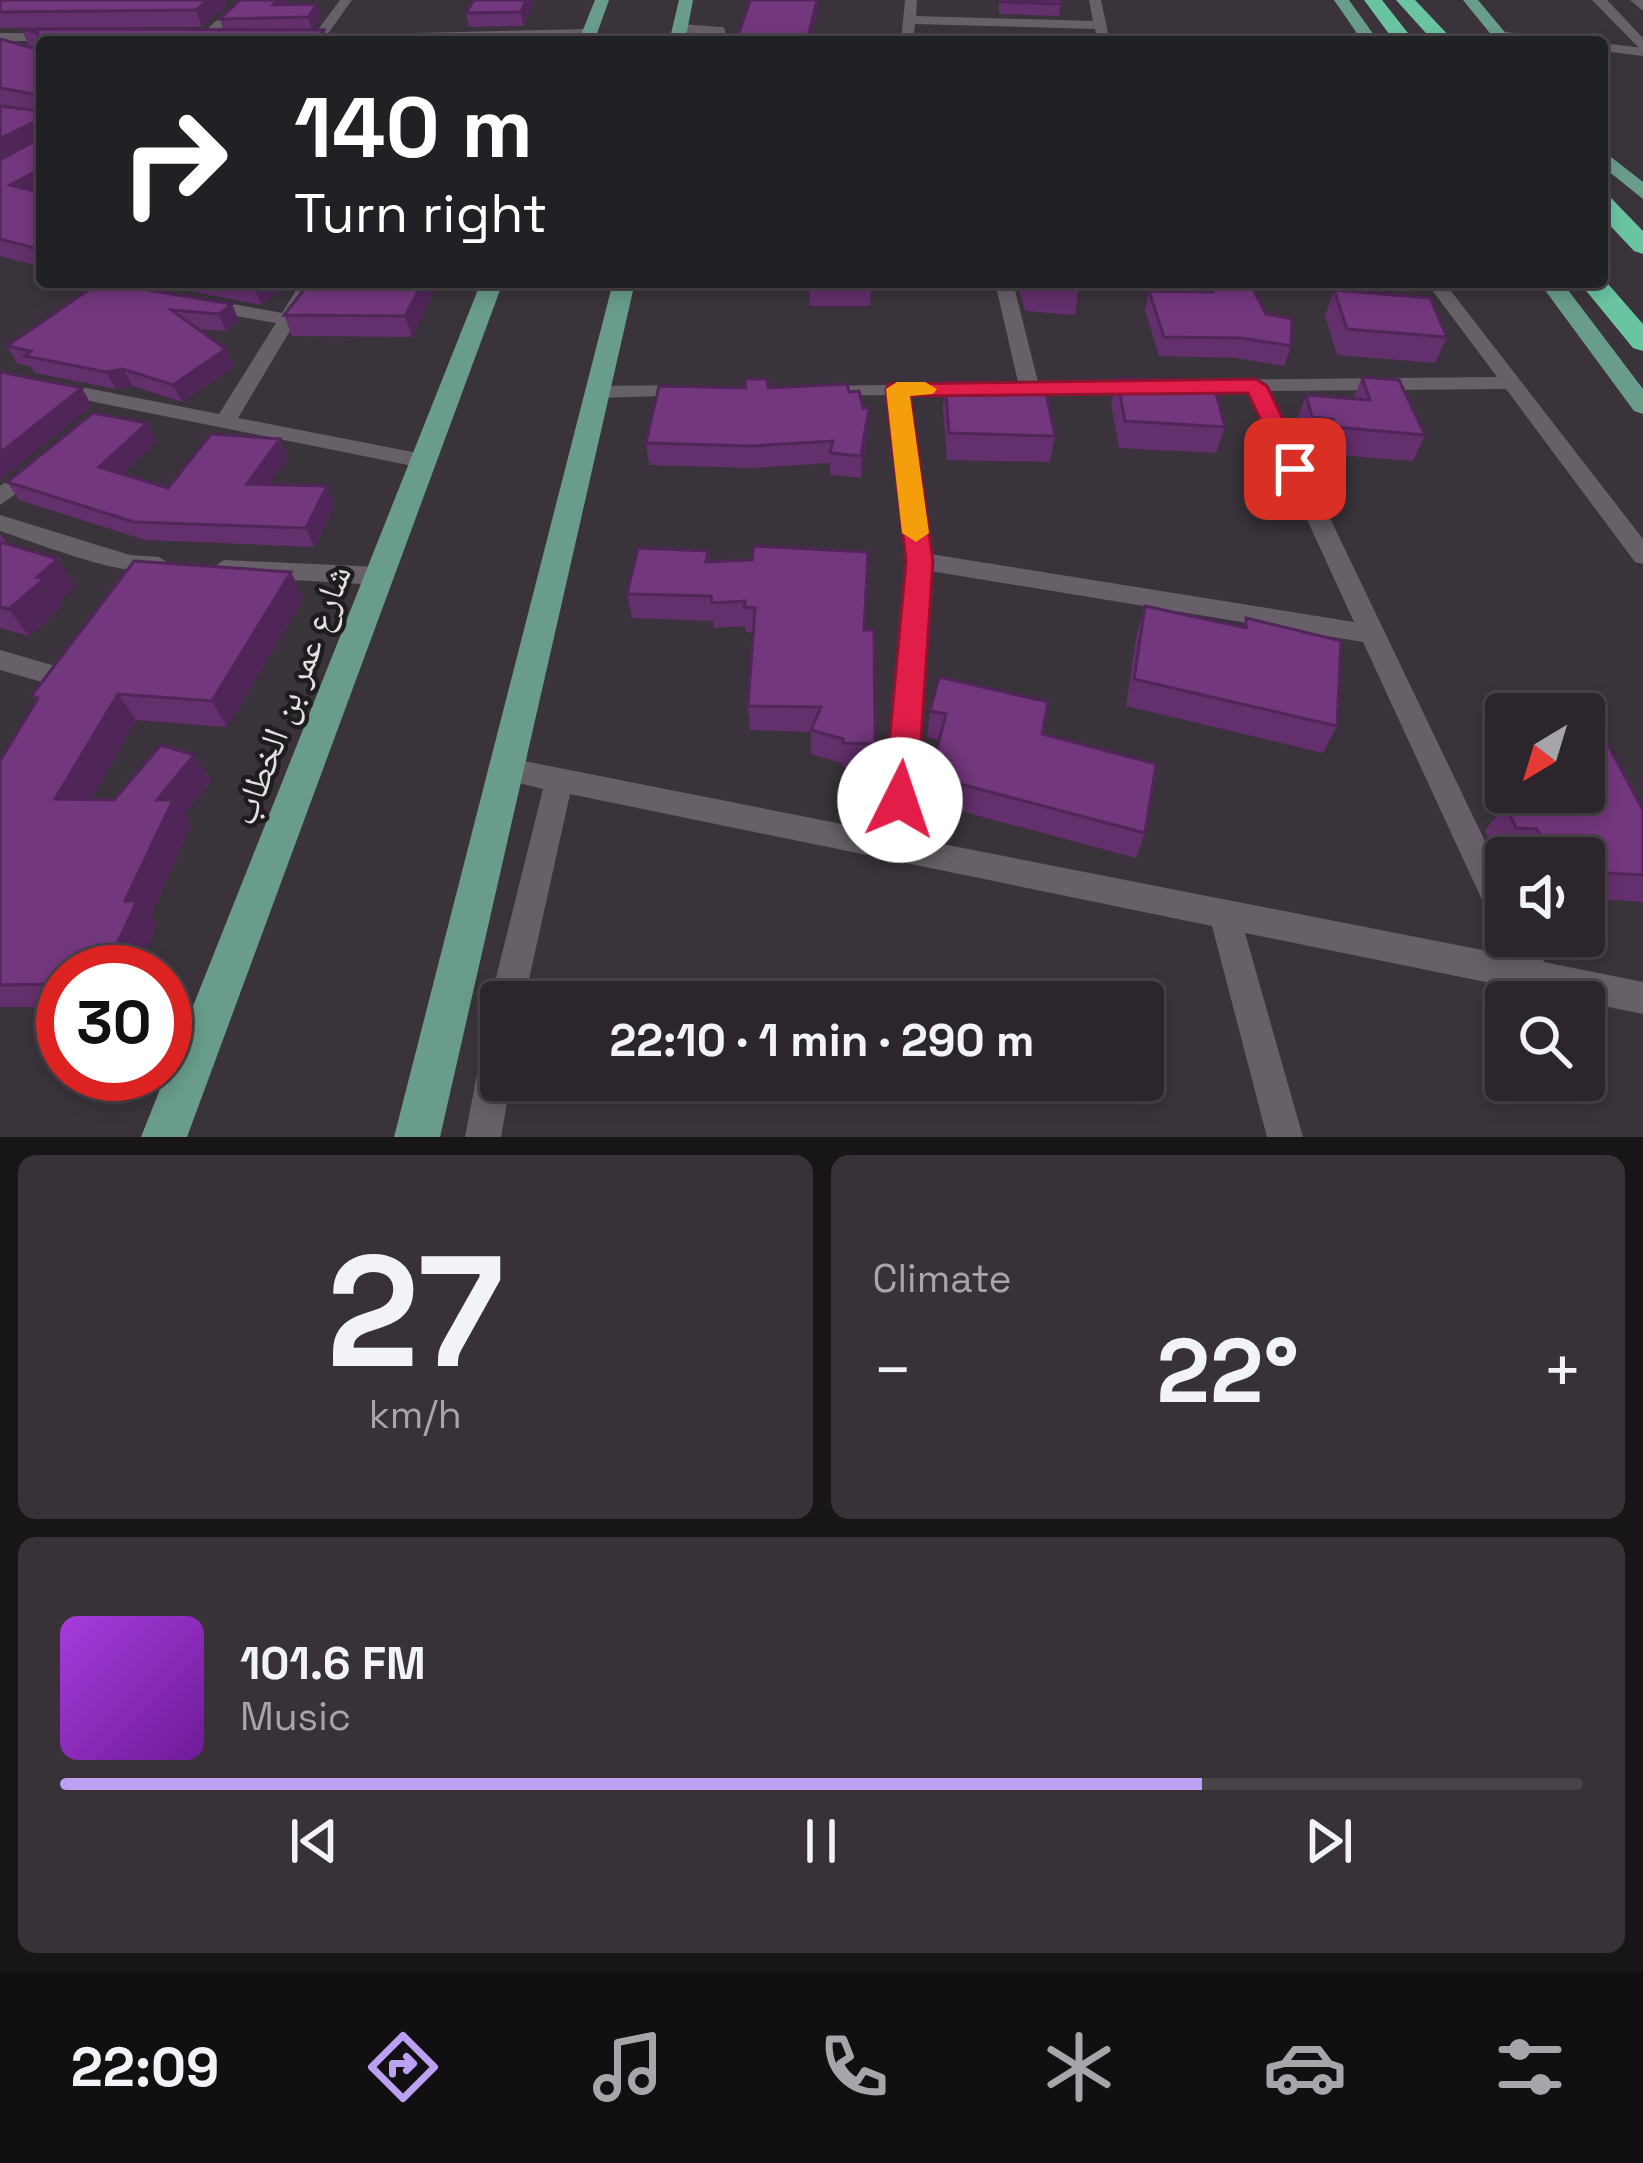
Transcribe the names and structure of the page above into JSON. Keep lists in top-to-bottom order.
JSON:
{
  "streets": {
    "main road": ["شارع عمر بن الخطاب"]
  },
  "north": "bottom left",
  "page": {
    "turn": ["140 m", "Turn right"],
    "limit": "30",
    "trip": "22:10 · 1 min · 290 m",
    "tile": [
      ["27", "km/h"],
      "Climate"
    ],
    "heat": ["−", "22°", "+"],
    "song": ["101.6 FM", "Music"],
    "tabs": "22:09"
  }
}
